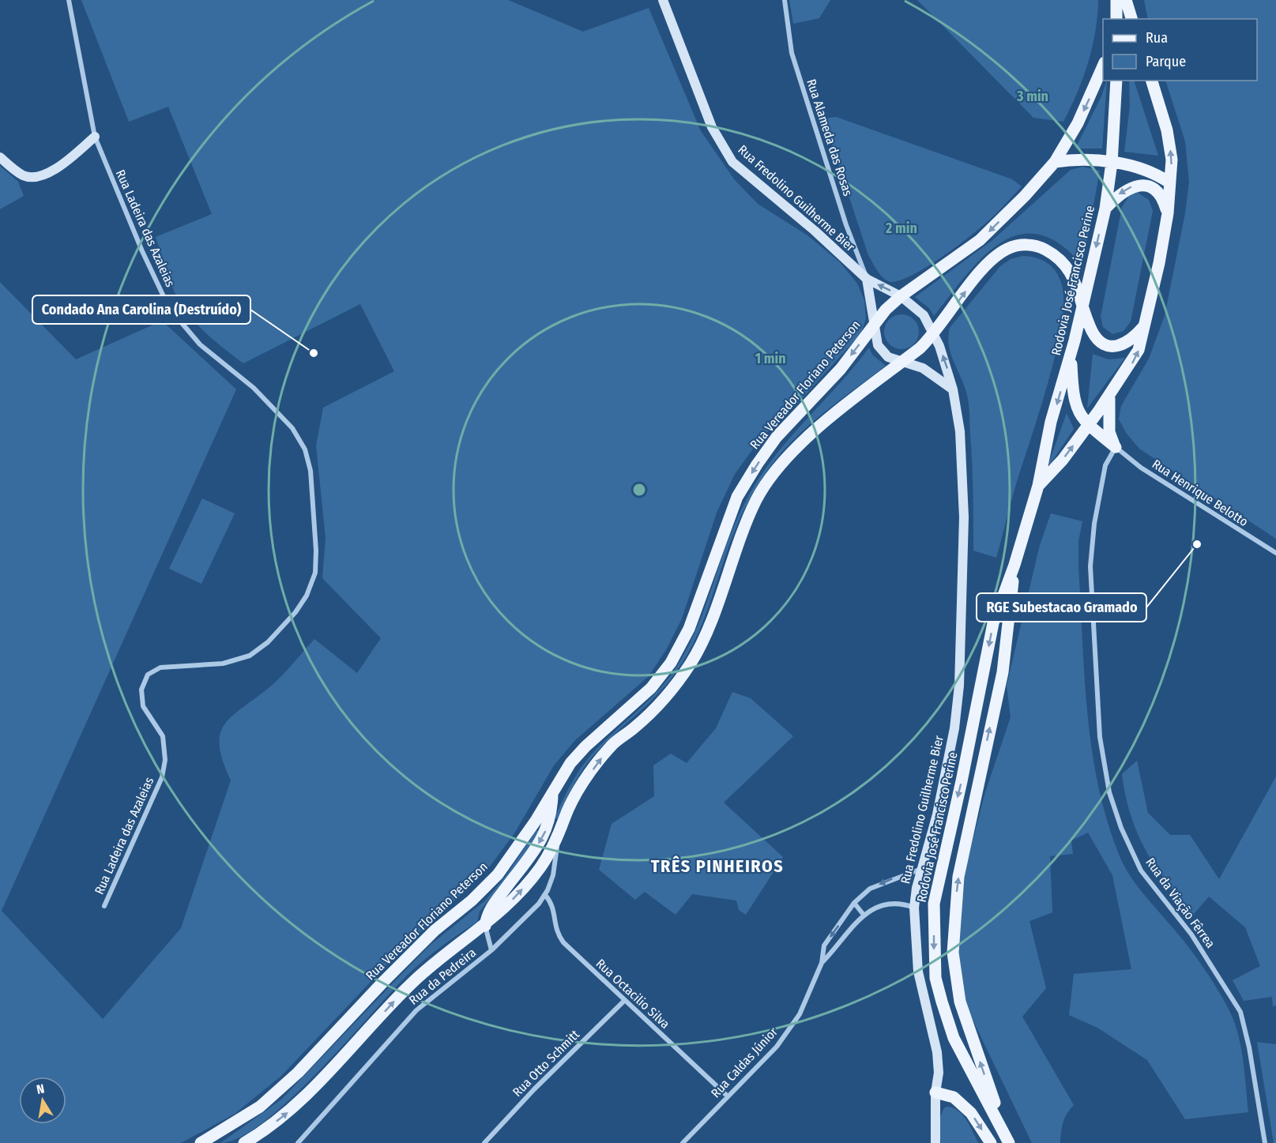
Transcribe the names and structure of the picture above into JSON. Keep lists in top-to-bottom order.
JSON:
{
  "streets": {
    "main road": ["Rua Fredolino Guilherme Bier", "Rodovia José Francisco Perine", "Rua Vereador Floriano Peterson"],
    "street": [
      "Rua Alameda das Rosas",
      "Rua Ladeira das Azaleias",
      "Rua Henrique Belotto",
      "Rua da Viação Fêrrea",
      "Rua da Pedreira",
      "Rua Octacilio Silva",
      "Rua Caldas Júnior",
      "Rua Otto Schmitt"
    ]
  },
  "crossings": [
    ["Rua Alameda das Rosas", "Rua Fredolino Guilherme Bier"],
    ["Rua Fredolino Guilherme Bier", "Rua Vereador Floriano Peterson"],
    ["Rua Fredolino Guilherme Bier", "Rua Caldas Júnior"],
    ["Rua Henrique Belotto", "Rua da Viação Fêrrea"],
    ["Rua da Pedreira", "Rua Octacilio Silva"],
    ["Rua Octacilio Silva", "Rua Caldas Júnior"],
    ["Rua Octacilio Silva", "Rua Otto Schmitt"]
  ],
  "districts": ["TRÊS PINHEIROS"],
  "places": ["Condado Ana Carolina (Destruído)", "RGE Subestacao Gramado"],
  "legend": ["Rua", "Parque"],
  "north": "top",
  "rings": ["3 min", "2 min", "1 min"]
}
